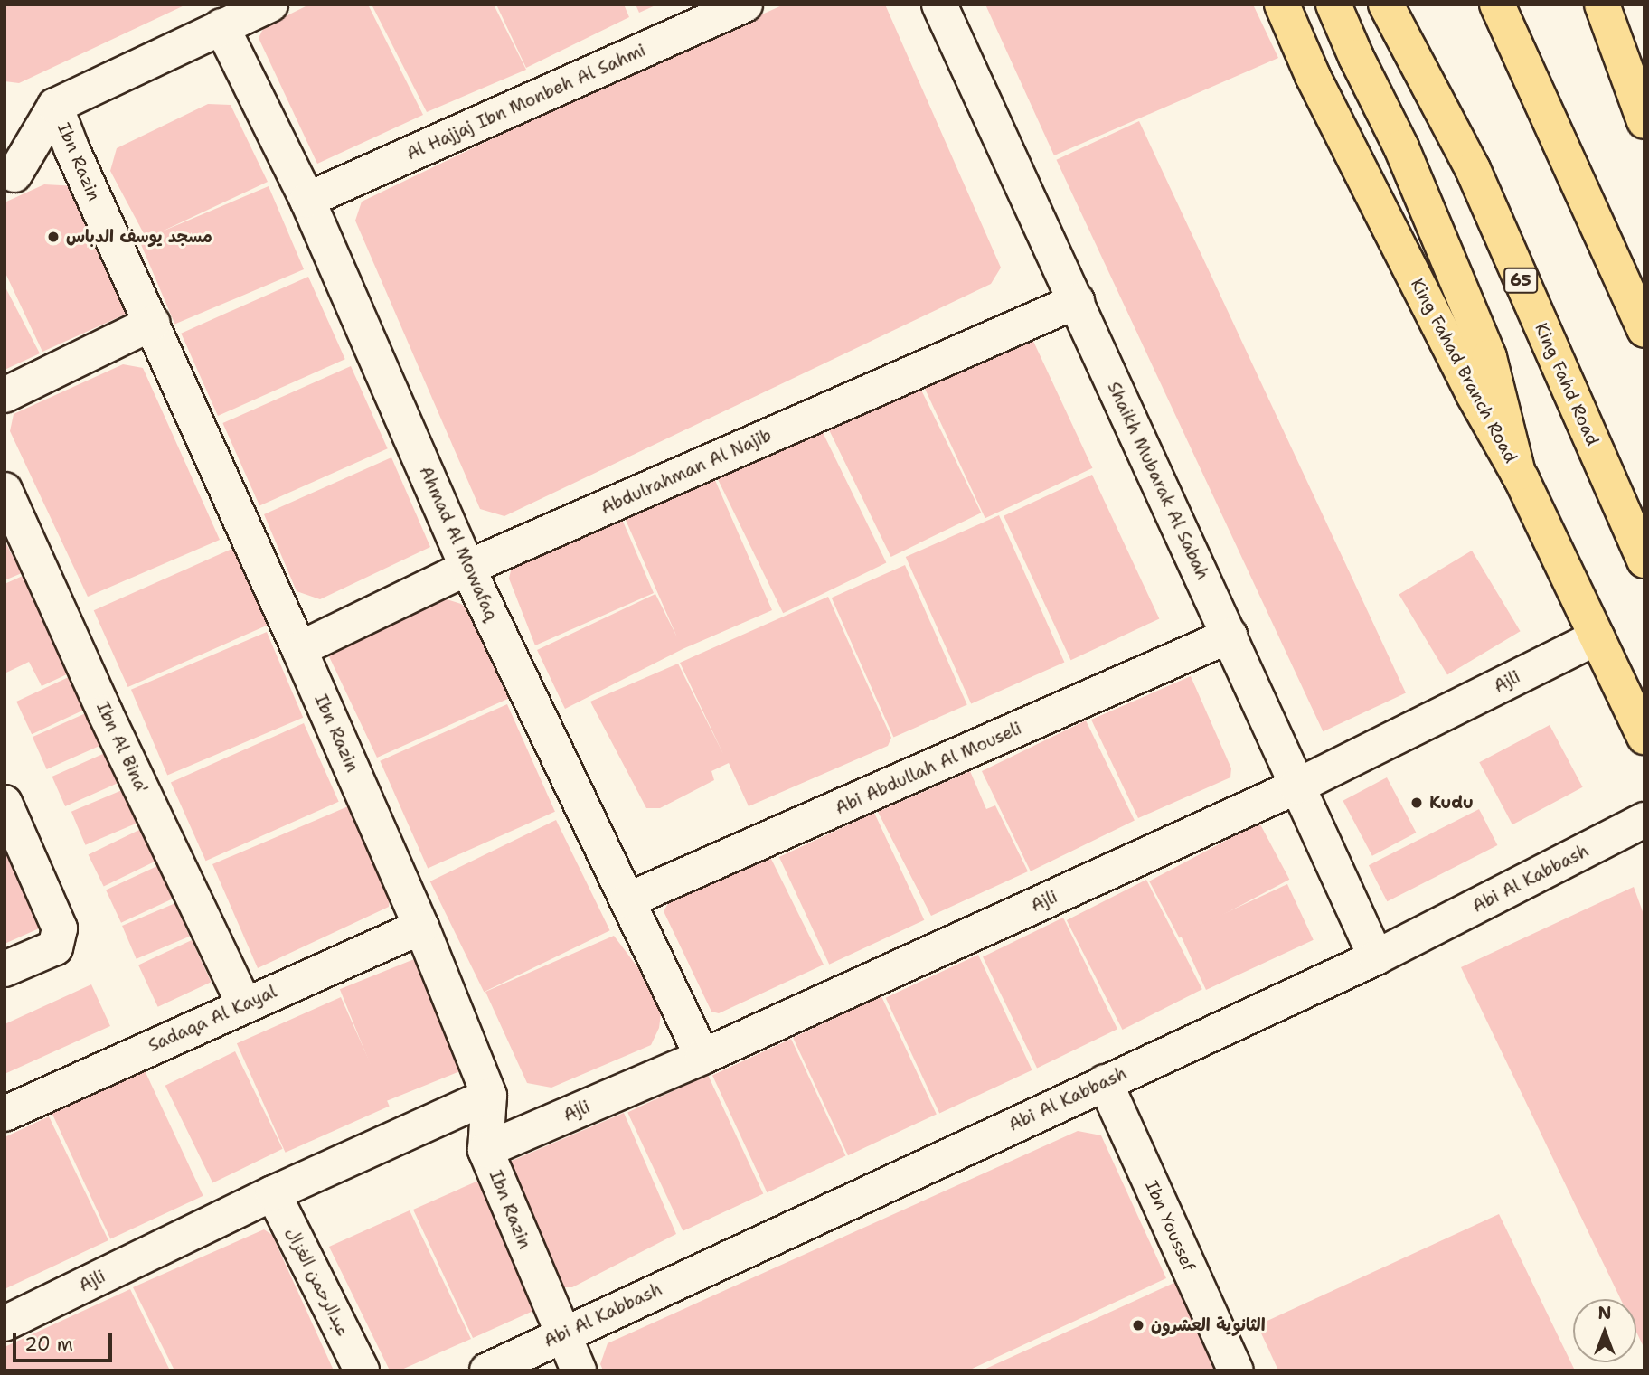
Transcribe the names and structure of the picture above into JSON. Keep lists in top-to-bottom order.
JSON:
{
  "streets": {
    "main road": ["65", "King Fahad Branch Road", "King Fahd Road"],
    "street": [
      "Al Hajjaj Ibn Monbeh Al Sahmi",
      "Ibn Razin",
      "Abdulrahman Al Najib",
      "Shaikh Mubarak Al Sabah",
      "Ahmad Al Mowafaq",
      "Ajli",
      "Ibn Al Bina'",
      "Abi Abdullah Al Mouseli",
      "Abi Al Kabbash",
      "Sadaqa Al Kayal",
      "Ibn Youssef",
      "عبدالرحمن الغزال"
    ]
  },
  "crossings": [
    ["Al Hajjaj Ibn Monbeh Al Sahmi", "Ahmad Al Mowafaq"],
    ["Ibn Razin", "Abdulrahman Al Najib"],
    ["Ibn Razin", "Ajli"],
    ["Ibn Razin", "Abi Al Kabbash"],
    ["Ibn Razin", "Sadaqa Al Kayal"],
    ["King Fahad Branch Road", "Ajli"],
    ["Abdulrahman Al Najib", "Shaikh Mubarak Al Sabah"],
    ["Abdulrahman Al Najib", "Ahmad Al Mowafaq"],
    ["Shaikh Mubarak Al Sabah", "Ajli"],
    ["Shaikh Mubarak Al Sabah", "Abi Abdullah Al Mouseli"],
    ["Shaikh Mubarak Al Sabah", "Abi Al Kabbash"],
    ["Ahmad Al Mowafaq", "Ajli"],
    ["Ahmad Al Mowafaq", "Abi Abdullah Al Mouseli"],
    ["Ajli", "عبدالرحمن الغزال"],
    ["Ibn Al Bina'", "Sadaqa Al Kayal"],
    ["Abi Al Kabbash", "Ibn Youssef"]
  ],
  "places": ["مسجد يوسف الدباس", "Kudu", "الثانوية العشرون"],
  "scale_bar": "20 m",
  "north": "top"
}
